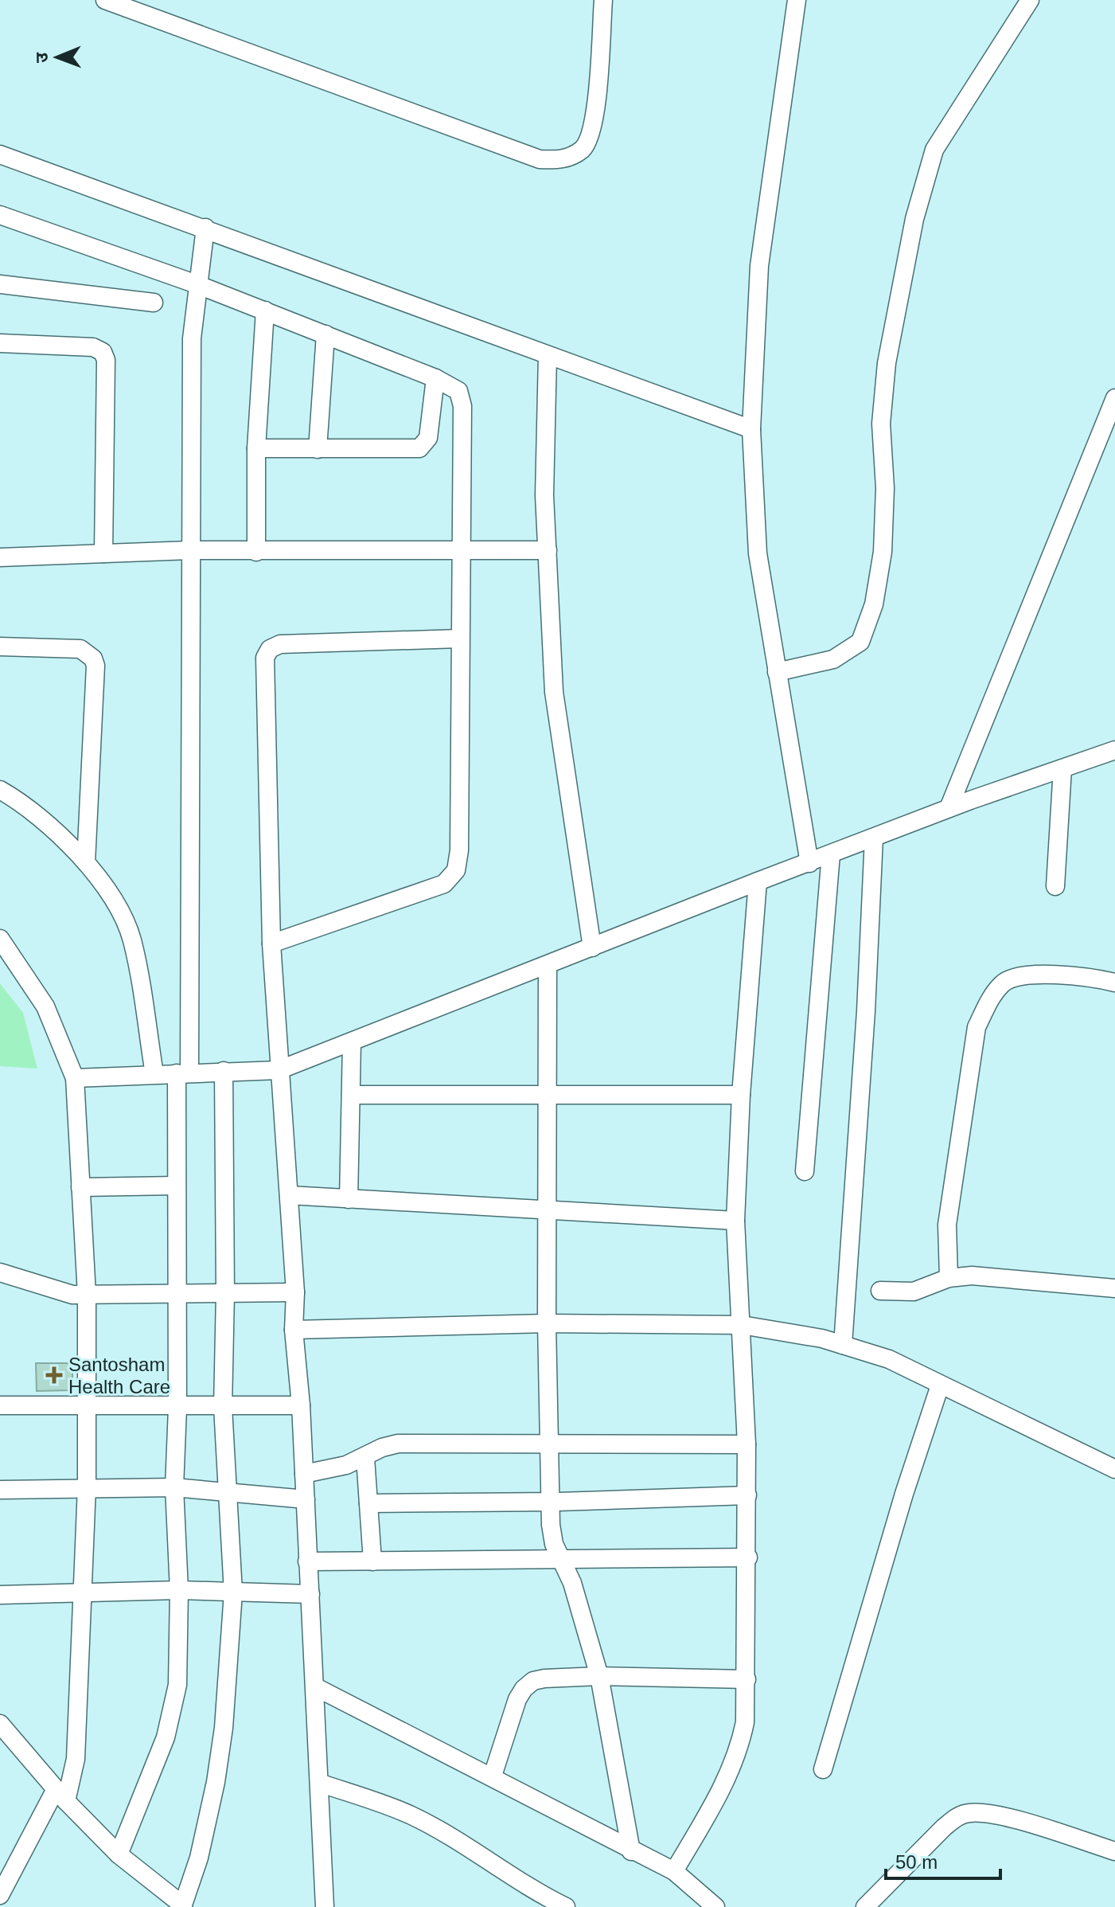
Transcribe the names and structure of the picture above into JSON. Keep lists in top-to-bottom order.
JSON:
{
  "places": {
    "health": ["Santosham Health Care"]
  },
  "scale_bar": "50 m",
  "north": "left"
}
